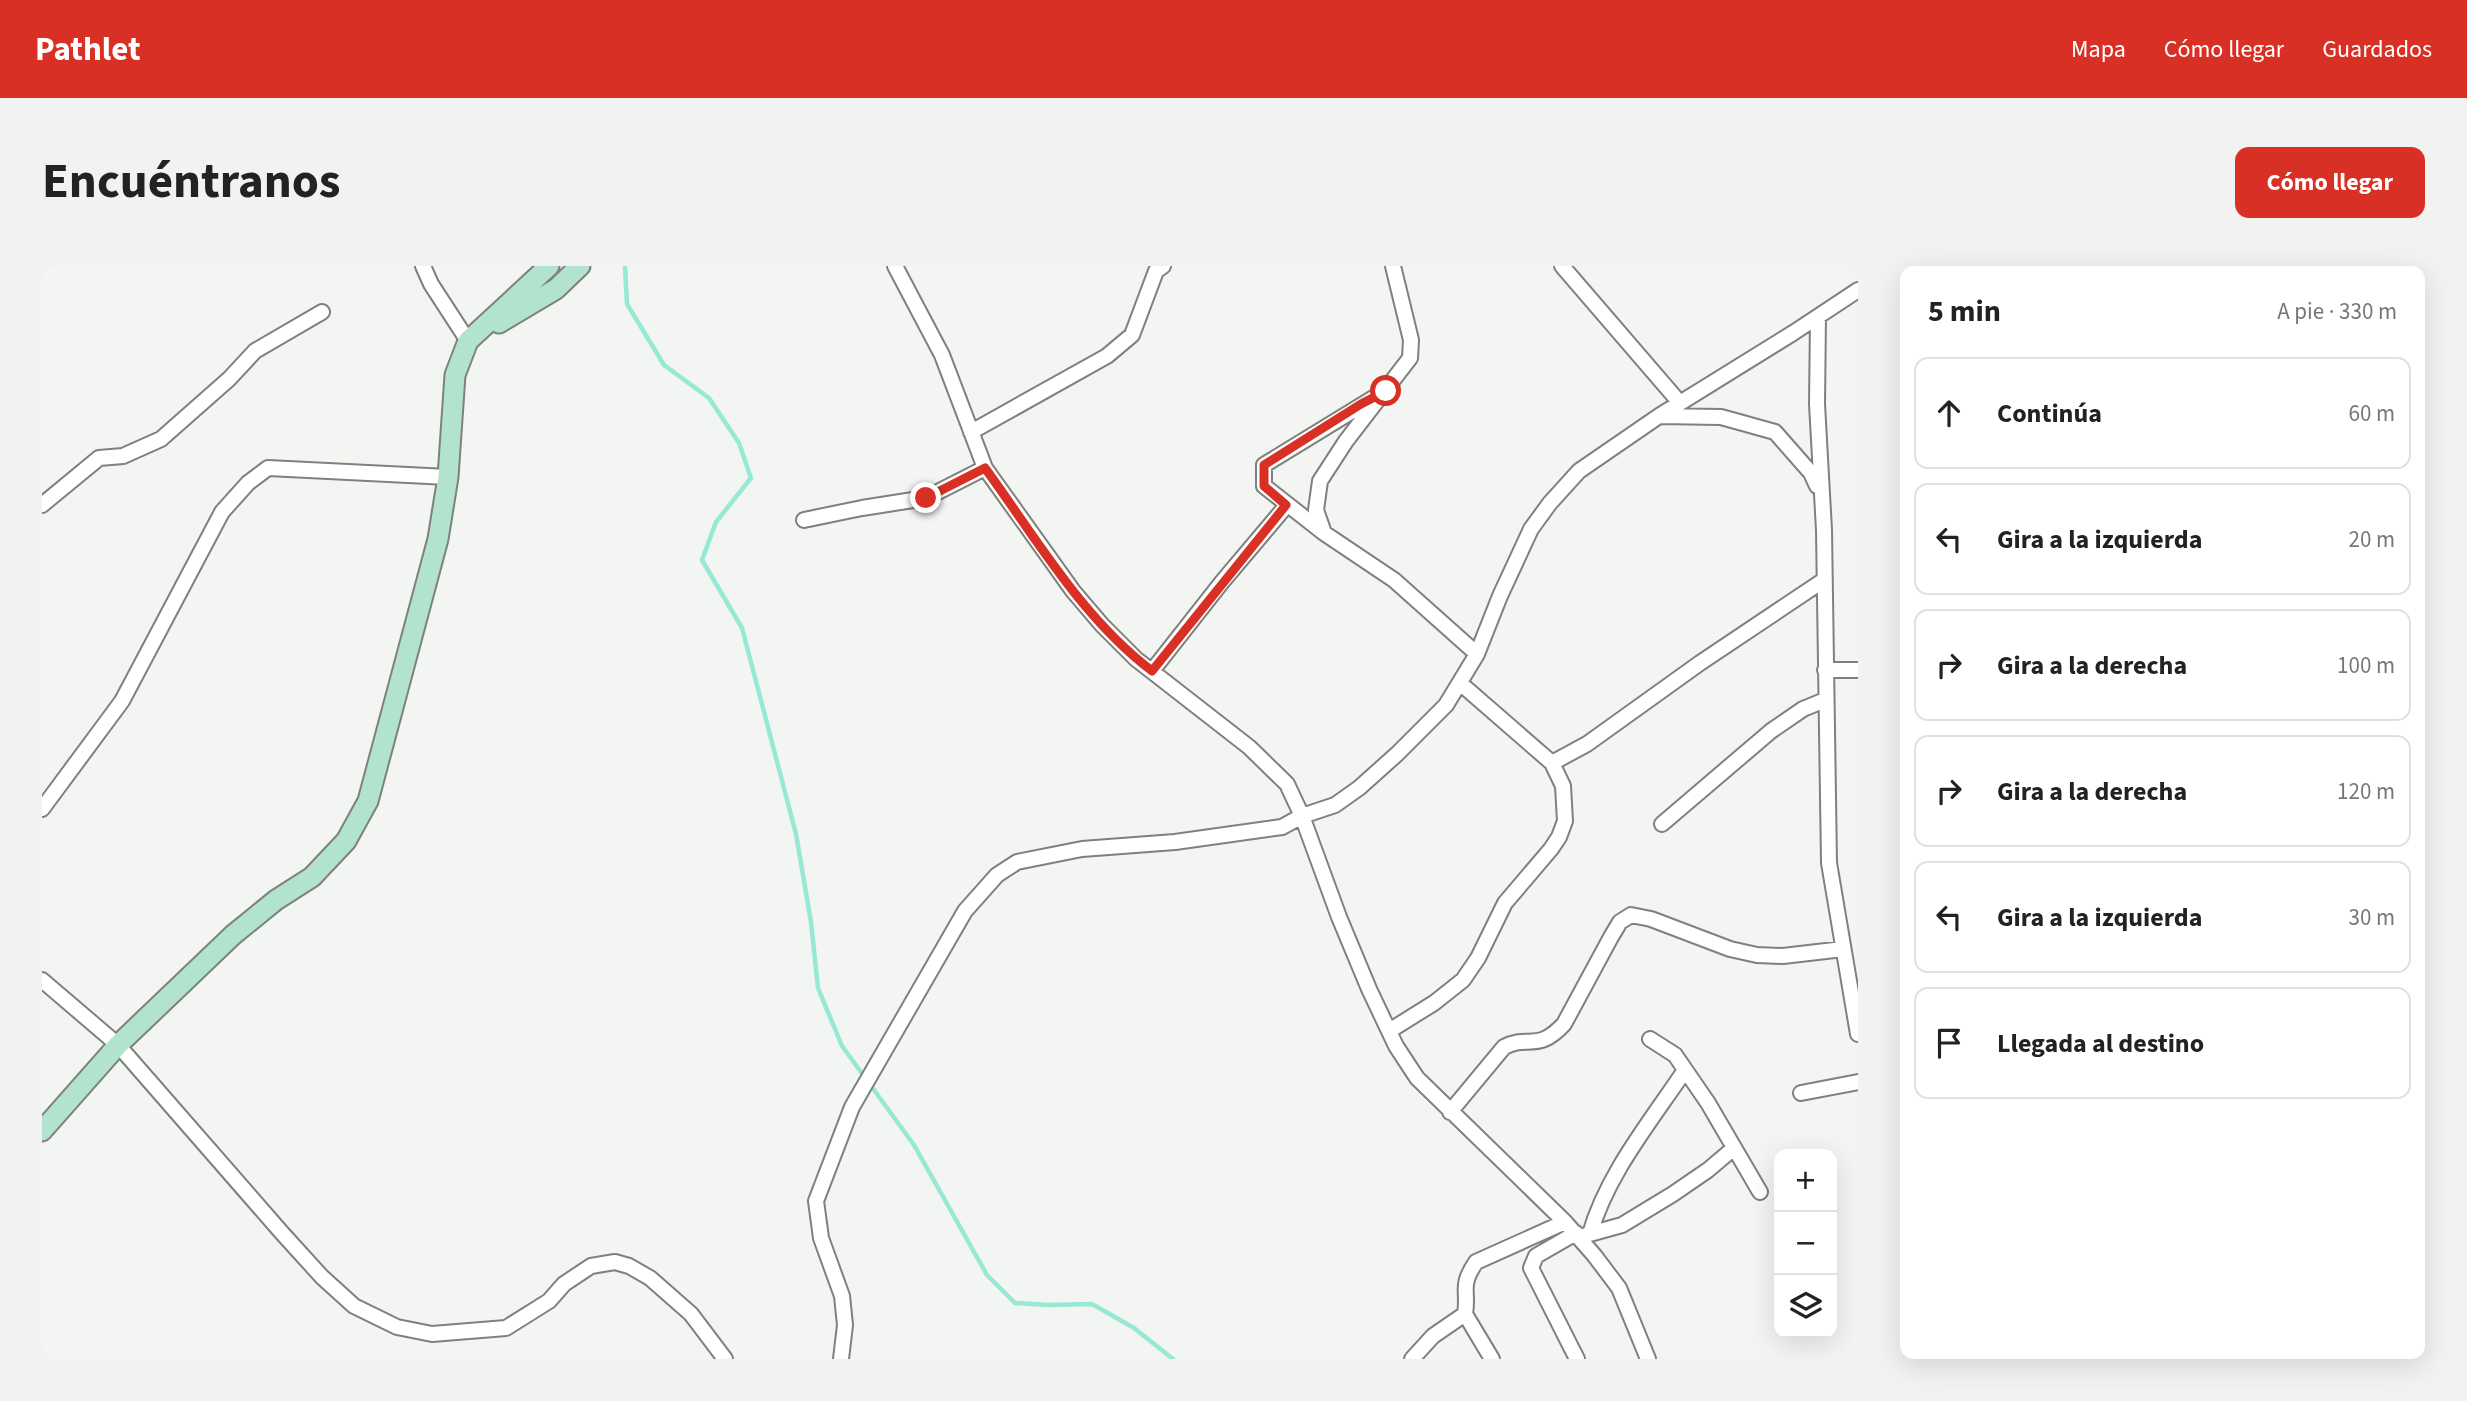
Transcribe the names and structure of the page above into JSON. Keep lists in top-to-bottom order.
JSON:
{
  "page": {
    "header": "Pathlet",
    "nav": ["Mapa", "Cómo llegar", "Guardados"],
    "title": "Encuéntranos",
    "buttons": "Cómo llegar",
    "heading": ["5 min", "A pie · 330 m"],
    "list": [
      ["Continúa", "60 m"],
      ["Gira a la izquierda", "20 m"],
      ["Gira a la derecha", "100 m"],
      ["Gira a la derecha", "120 m"],
      ["Gira a la izquierda", "30 m"],
      "Llegada al destino"
    ],
    "map_buttons": ["+", "−"]
  }
}
